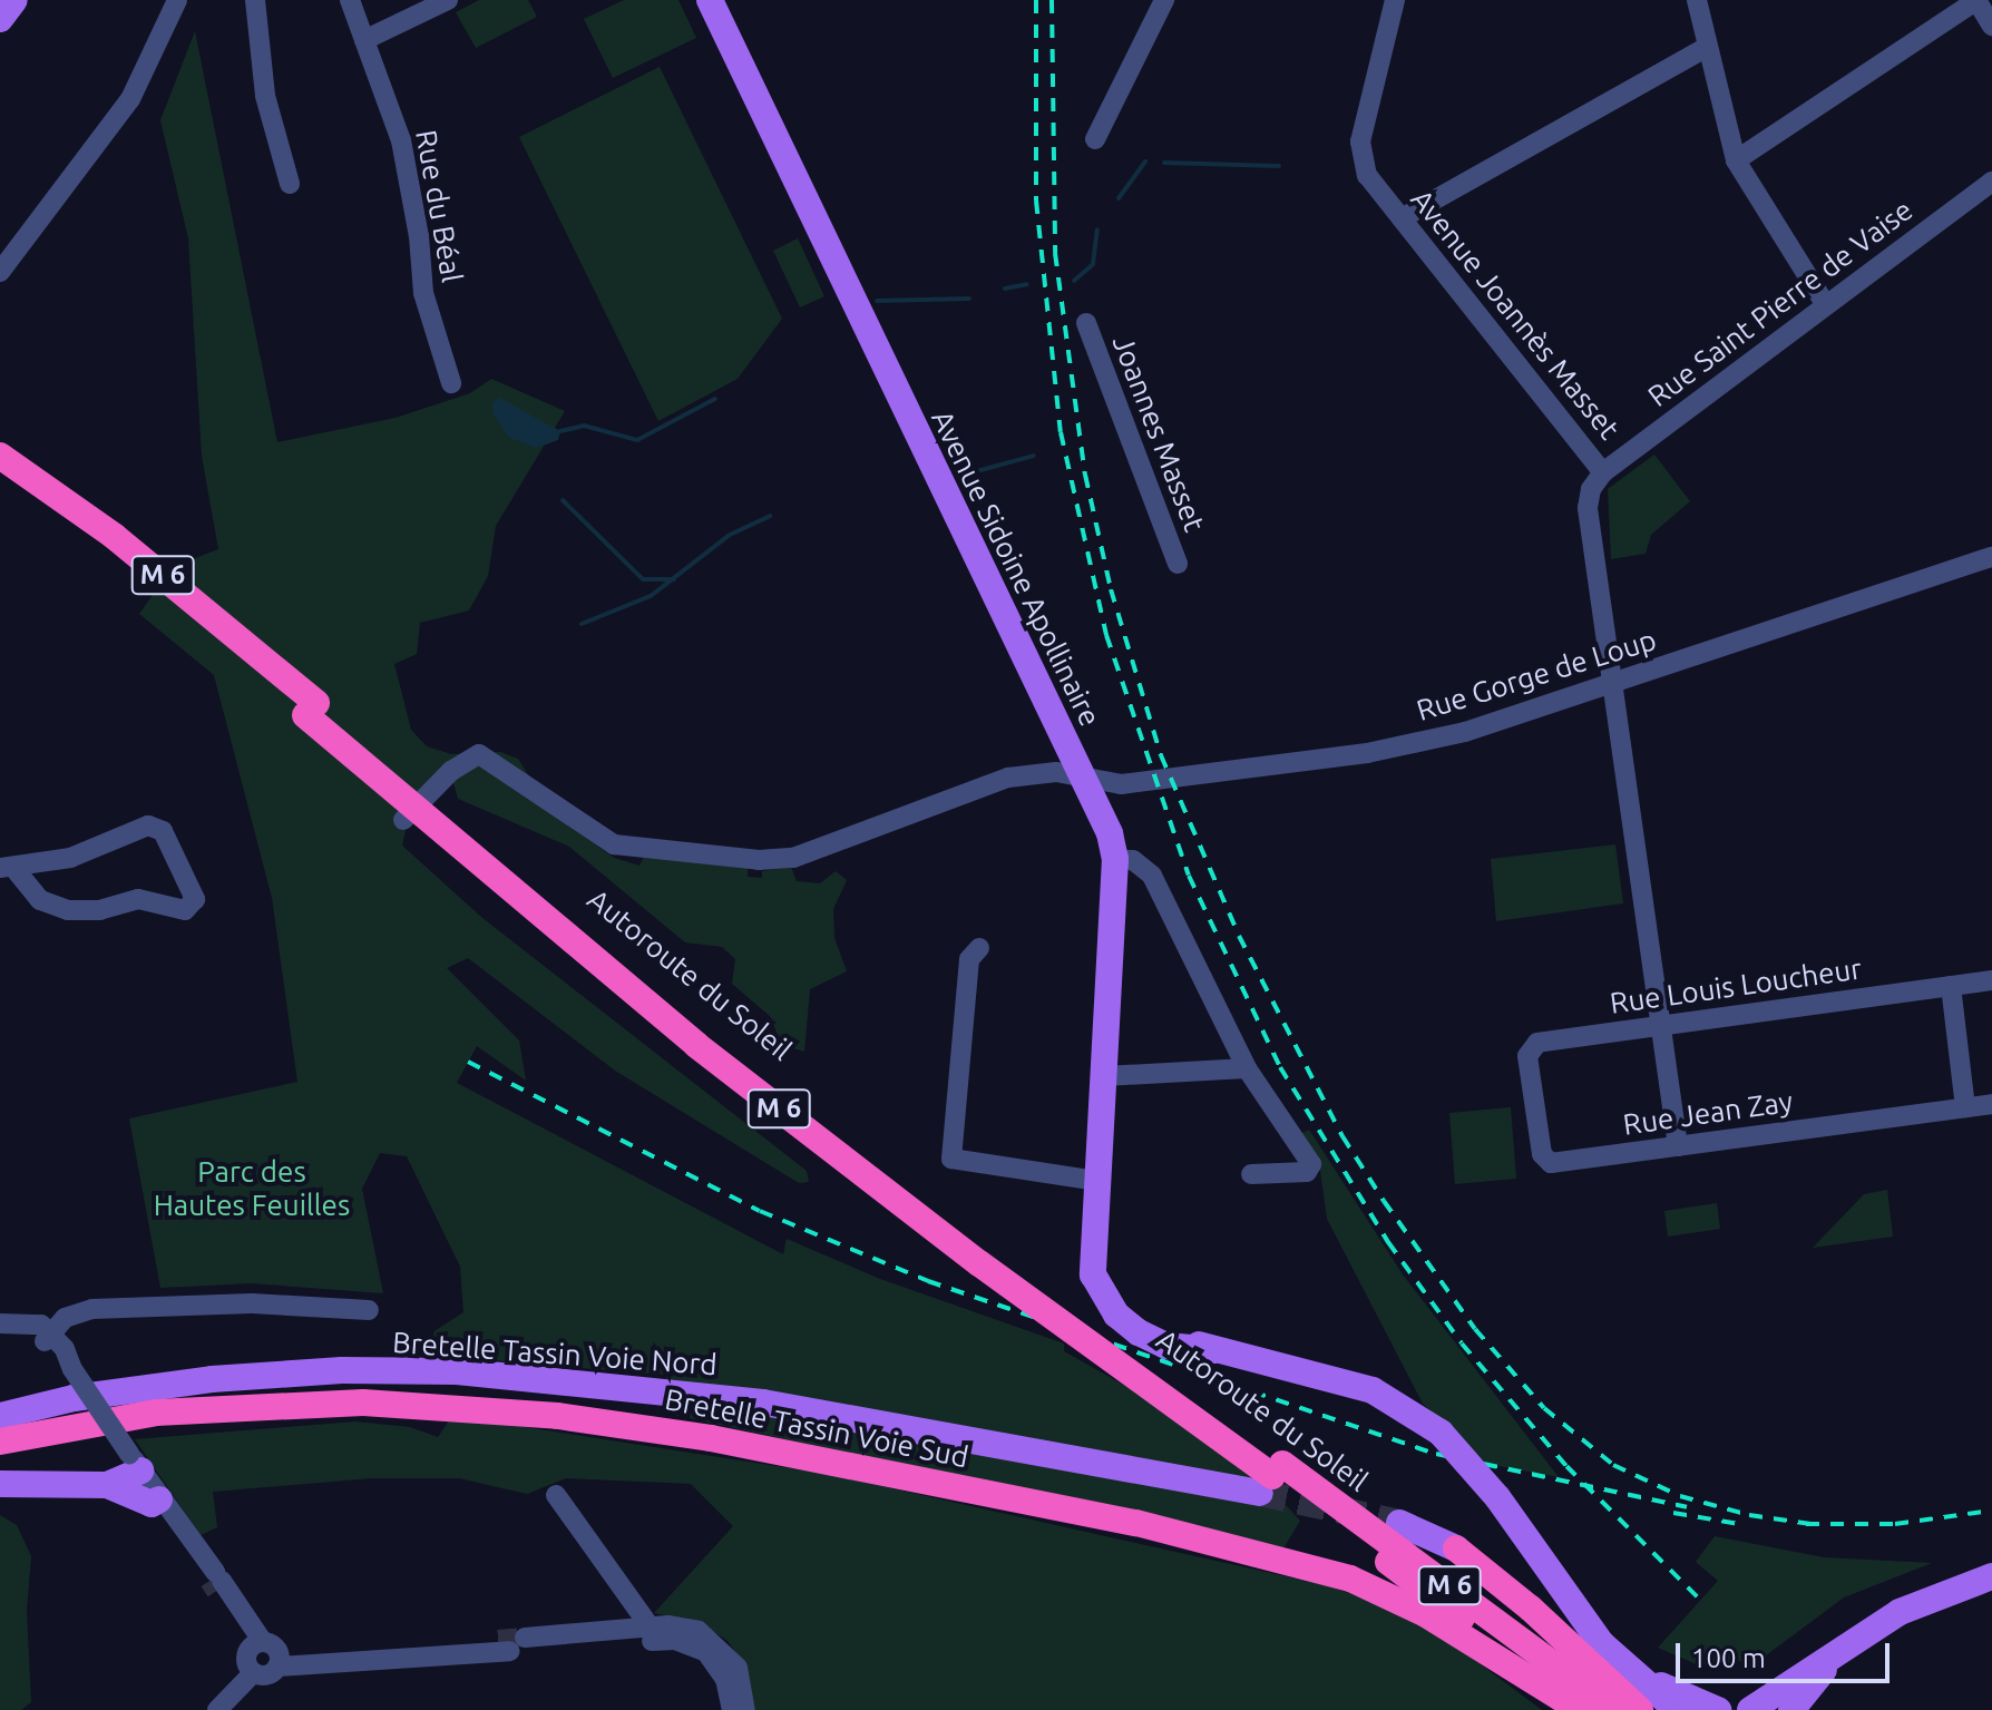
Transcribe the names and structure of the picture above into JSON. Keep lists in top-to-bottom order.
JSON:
{
  "streets": {
    "highway": ["M 6", "Autoroute du Soleil", "Bretelle Tassin Voie Sud"],
    "main road": ["Avenue Sidoine Apollinaire", "Bretelle Tassin Voie Nord"],
    "street": [
      "Rue du Béal",
      "Rue Saint Pierre de Vaise",
      "Avenue Joannès Masset",
      "Joannes Masset",
      "Rue Gorge de Loup",
      "Rue Louis Loucheur",
      "Rue Jean Zay"
    ]
  },
  "crossings": [
    ["Rue Saint Pierre de Vaise", "Avenue Joannès Masset"],
    ["Avenue Joannès Masset", "Rue Gorge de Loup"],
    ["Avenue Joannès Masset", "Rue Louis Loucheur"],
    ["Avenue Joannès Masset", "Rue Jean Zay"],
    ["Avenue Sidoine Apollinaire", "Rue Gorge de Loup"],
    ["Autoroute du Soleil", "Bretelle Tassin Voie Nord"],
    ["Autoroute du Soleil", "Bretelle Tassin Voie Sud"],
    ["Rue Louis Loucheur", "Rue Jean Zay"]
  ],
  "parks": ["Parc des Hautes Feuilles"],
  "scale_bar": "100 m"
}
